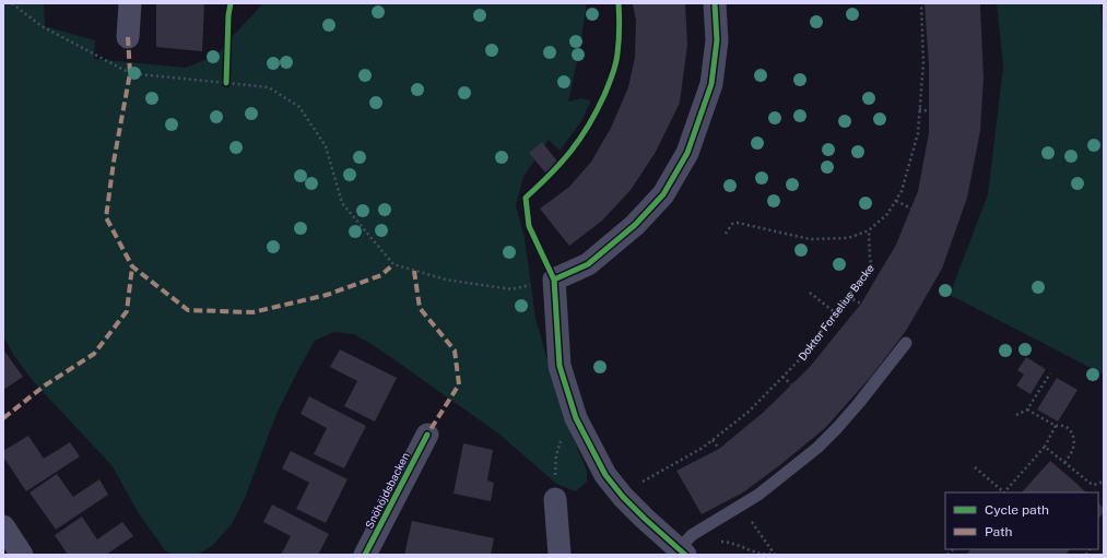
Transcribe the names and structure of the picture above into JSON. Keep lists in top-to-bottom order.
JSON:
{
  "streets": {
    "street": ["Snöhöjdsbacken"],
    "path": ["Doktor Forselius Backe"]
  },
  "legend": ["Cycle path", "Path"]
}
